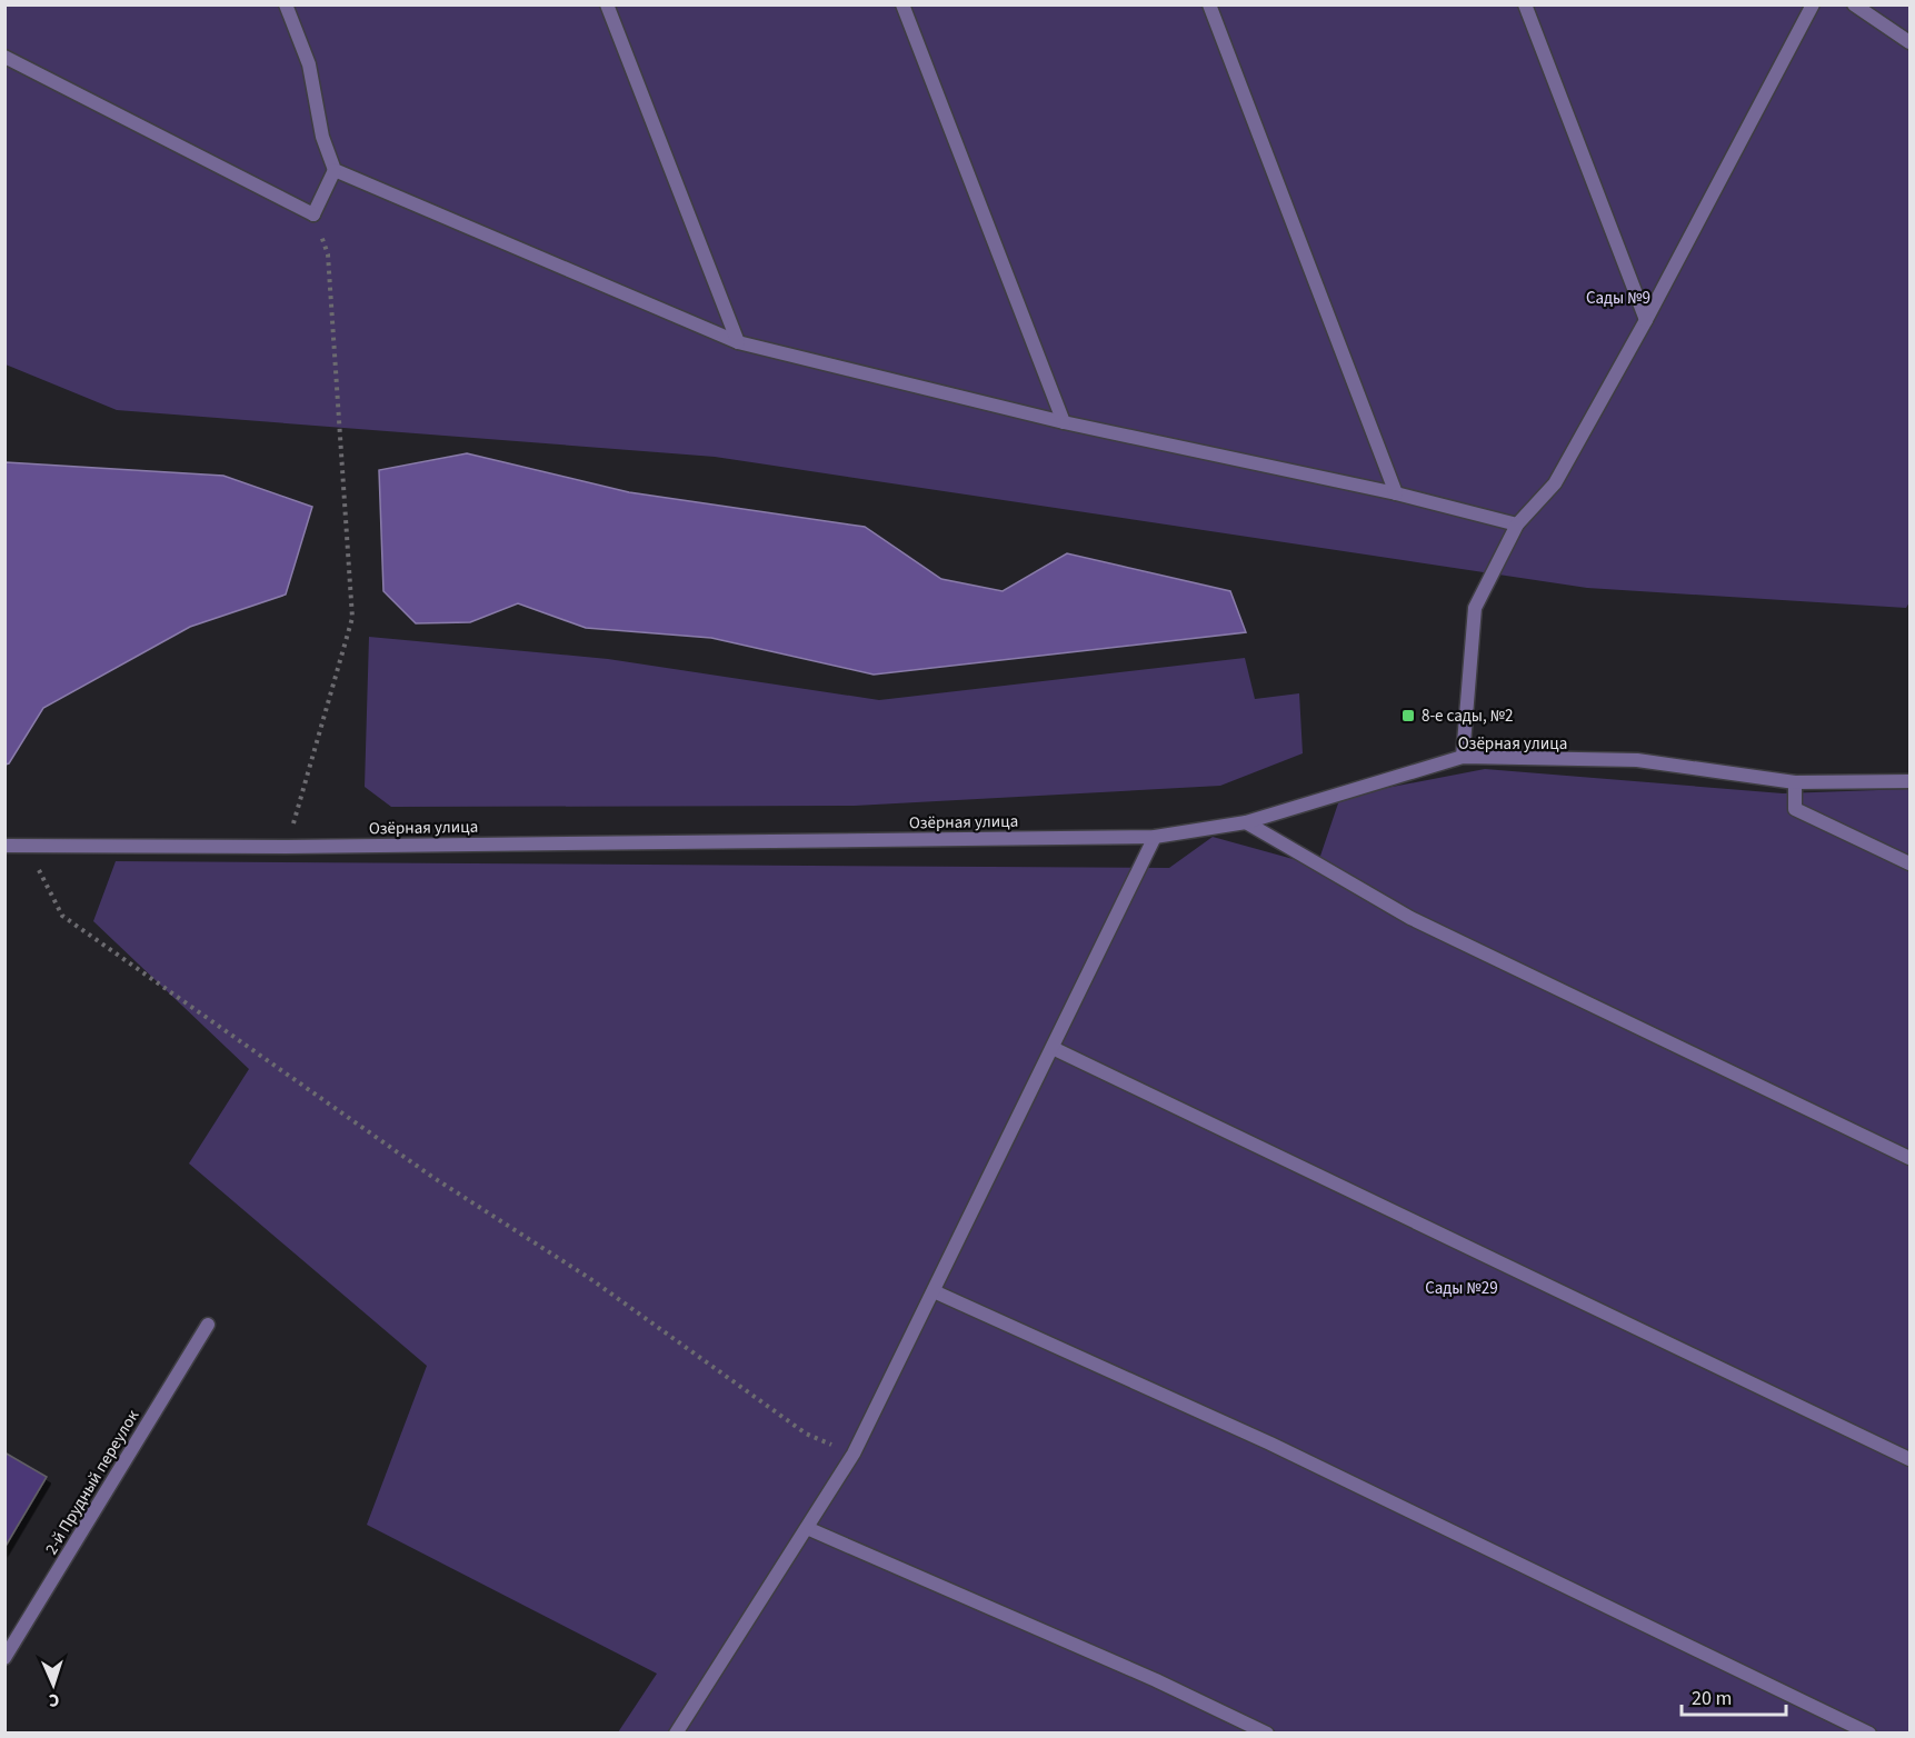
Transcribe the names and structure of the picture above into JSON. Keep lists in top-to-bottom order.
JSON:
{
  "streets": {
    "street": ["Озёрная улица", "2-й Прудный переулок"]
  },
  "parks": ["Сады №9", "Сады №29"],
  "places": {
    "transit": ["8-е сады, №2"]
  },
  "scale_bar": "20 m",
  "north": "bottom"
}
